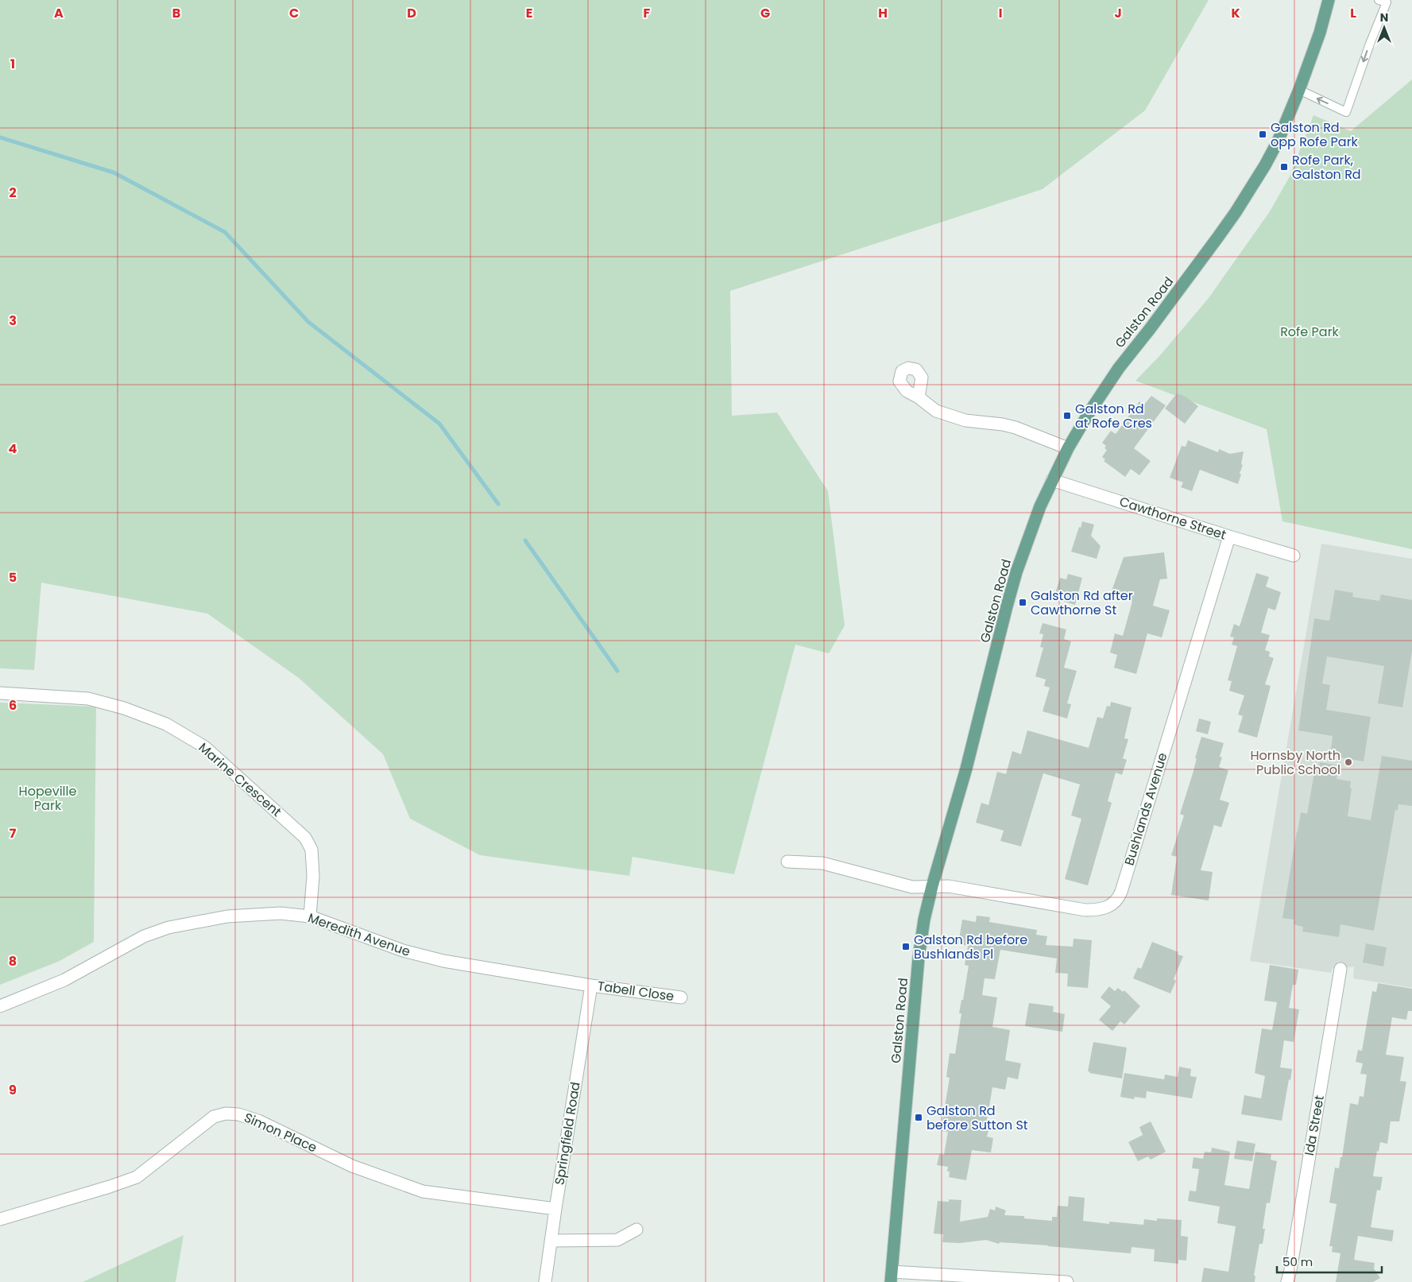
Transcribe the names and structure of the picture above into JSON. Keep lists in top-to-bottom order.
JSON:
{
  "streets": {
    "main road": ["Galston Road"],
    "street": [
      "Cawthorne Street",
      "Marine Crescent",
      "Bushlands Avenue",
      "Meredith Avenue",
      "Tabell Close",
      "Ida Street",
      "Simon Place",
      "Springfield Road"
    ]
  },
  "crossings": [
    ["Galston Road", "Cawthorne Street"],
    ["Galston Road", "Bushlands Avenue"],
    ["Cawthorne Street", "Bushlands Avenue"],
    ["Marine Crescent", "Meredith Avenue"],
    ["Meredith Avenue", "Tabell Close"],
    ["Meredith Avenue", "Springfield Road"],
    ["Tabell Close", "Springfield Road"],
    ["Simon Place", "Springfield Road"]
  ],
  "parks": ["Rofe Park", "Hopeville Park"],
  "places": {
    "transit": [
      "Galston Rd opp Rofe Park",
      "Rofe Park, Galston Rd",
      "Galston Rd at Rofe Cres",
      "Galston Rd after Cawthorne St",
      "Galston Rd before Bushlands Pl",
      "Galston Rd before Sutton St"
    ],
    "other": ["Hornsby North Public School"]
  },
  "scale_bar": "50 m",
  "north": "top",
  "grid": {
    "columns": [
      "A",
      "B",
      "C",
      "D",
      "E",
      "F",
      "G",
      "H",
      "I",
      "J",
      "K",
      "L"
    ],
    "rows": [
      "1",
      "2",
      "3",
      "4",
      "5",
      "6",
      "7",
      "8",
      "9"
    ]
  }
}
